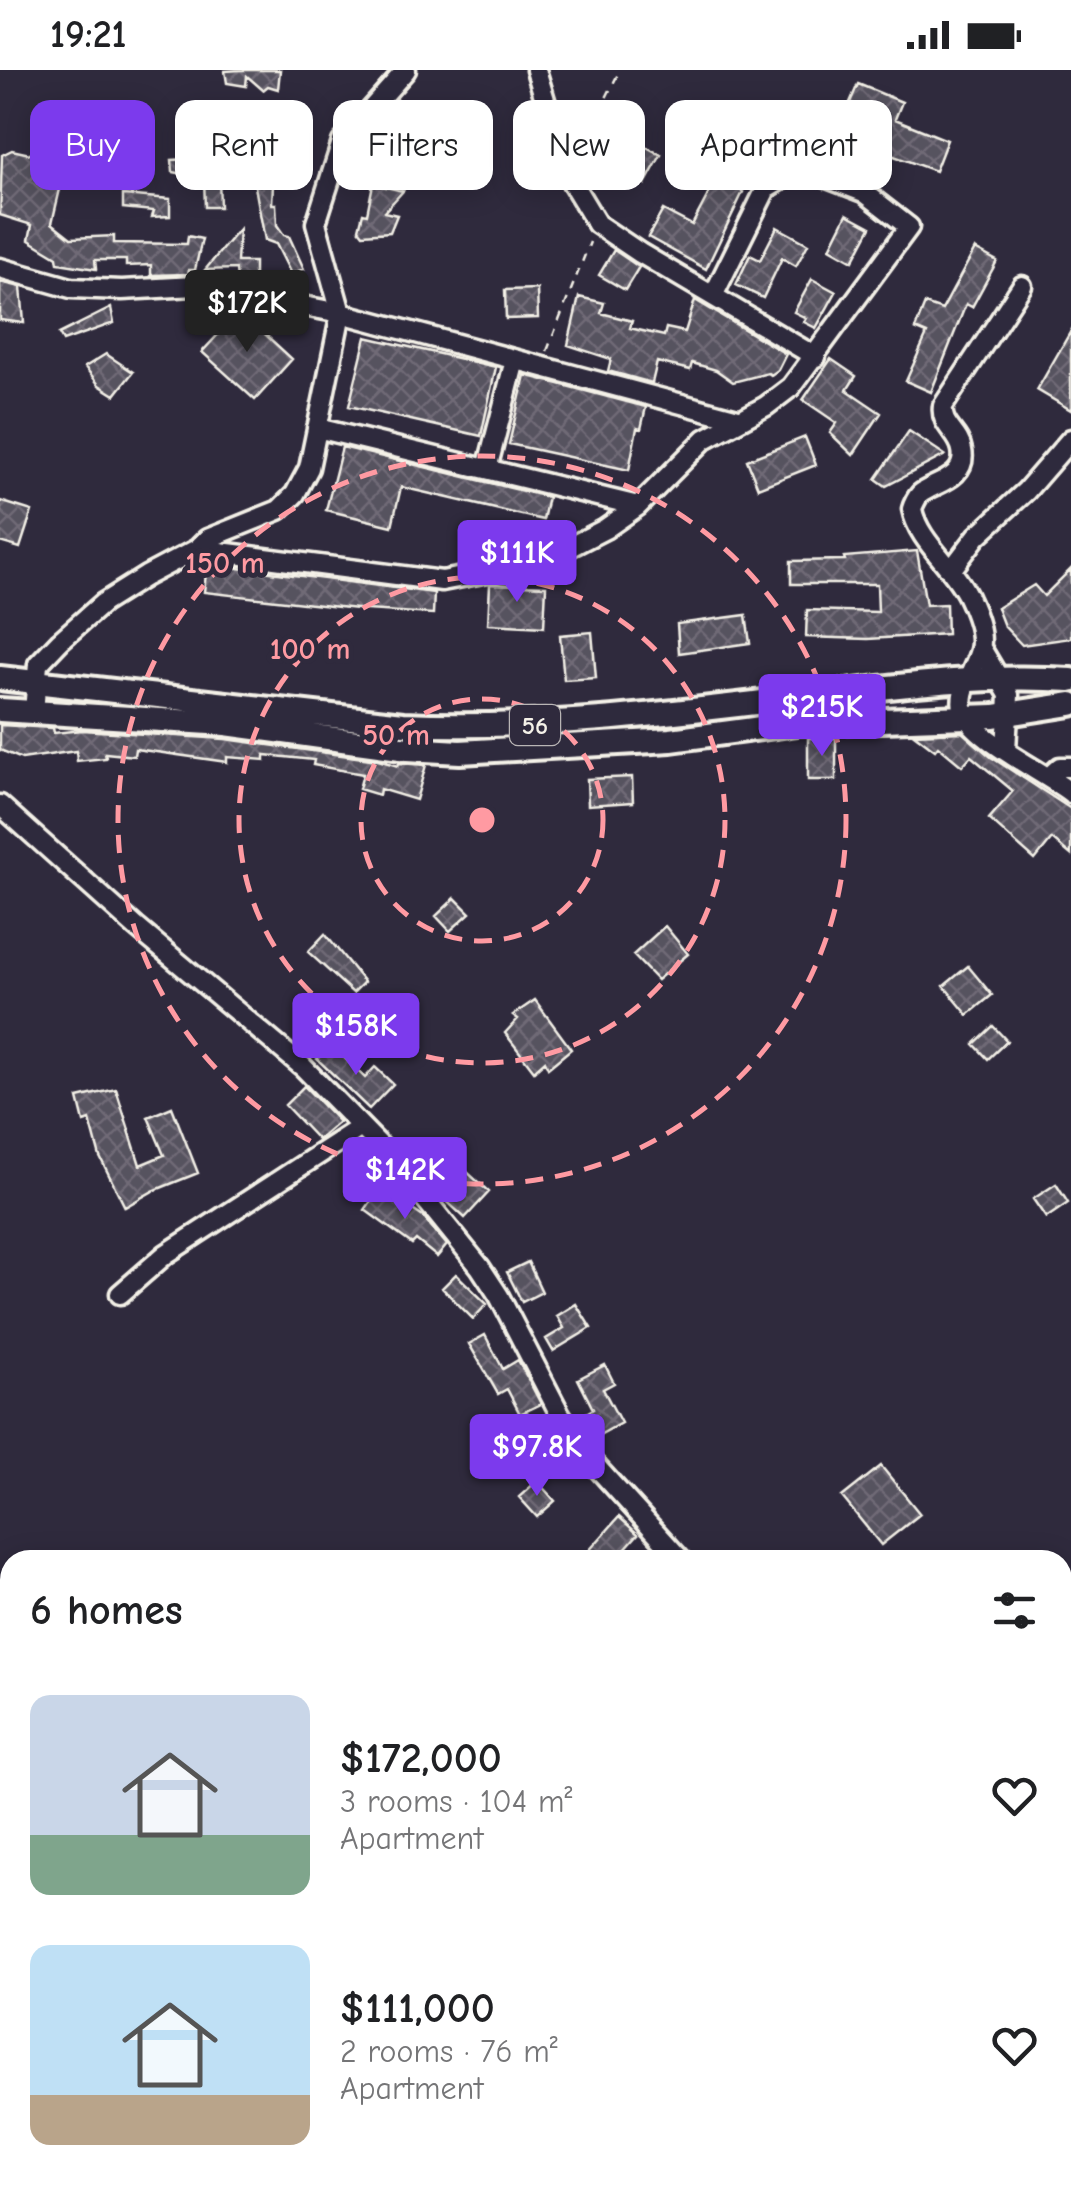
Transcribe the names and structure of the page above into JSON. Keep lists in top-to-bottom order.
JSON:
{
  "streets": {
    "main road": ["56"]
  },
  "page": {
    "status": "19:21",
    "chip": [
      "Buy",
      "Rent",
      "Filters",
      "New",
      "Apartment"
    ],
    "price": [
      "$172K",
      "$111K",
      "$215K",
      "$158K",
      "$142K",
      "$97.8K"
    ],
    "heading": "6 homes",
    "list": [
      {
        "name": "$172,000",
        "note": "3 rooms · 104 m² · Apartment"
      },
      {
        "name": "$111,000",
        "note": "2 rooms · 76 m² · Apartment"
      }
    ]
  },
  "rings": ["150 m", "100 m", "50 m"]
}
